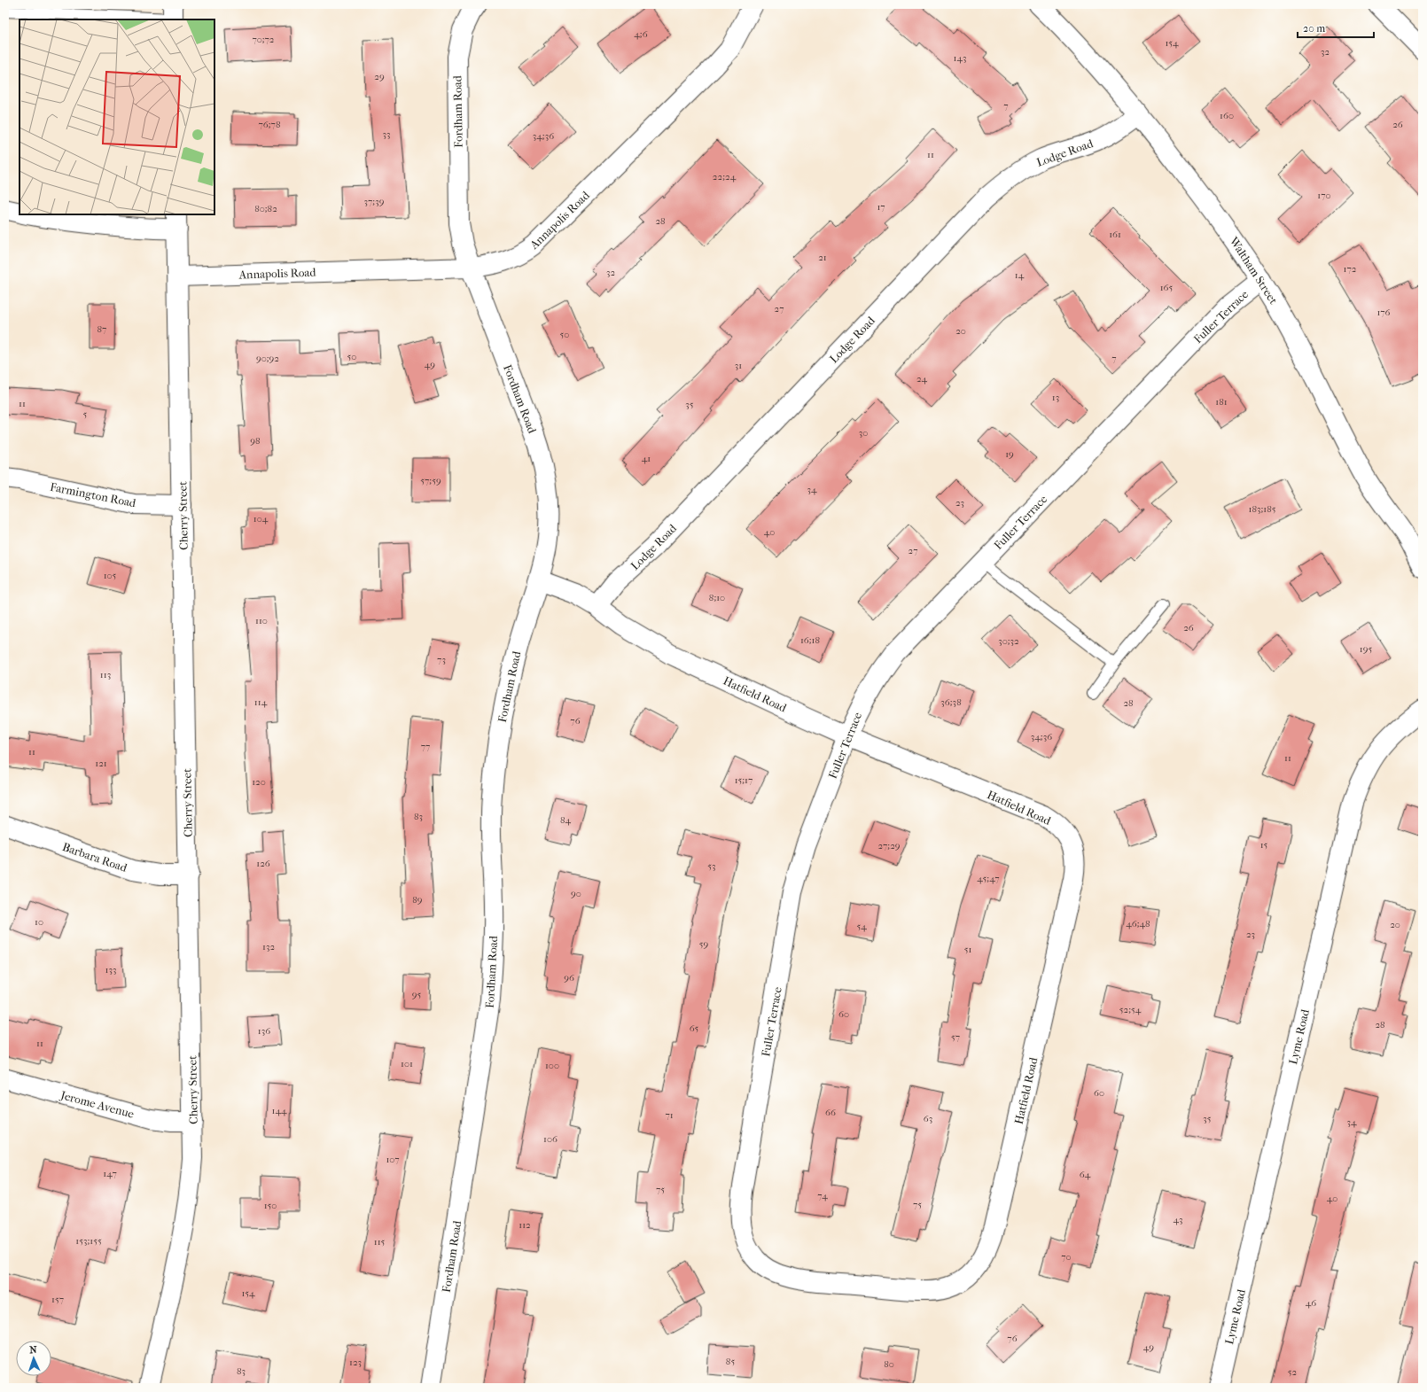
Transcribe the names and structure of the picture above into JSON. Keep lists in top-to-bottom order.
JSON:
{
  "streets": {
    "street": [
      "Fordham Road",
      "Lodge Road",
      "Annapolis Road",
      "Waltham Street",
      "Fuller Terrace",
      "Farmington Road",
      "Cherry Street",
      "Hatfield Road",
      "Barbara Road",
      "Lyme Road",
      "Jerome Avenue"
    ]
  },
  "crossings": [
    ["Fordham Road", "Annapolis Road"],
    ["Fordham Road", "Hatfield Road"],
    ["Lodge Road", "Waltham Street"],
    ["Lodge Road", "Hatfield Road"],
    ["Annapolis Road", "Cherry Street"],
    ["Waltham Street", "Fuller Terrace"],
    ["Fuller Terrace", "Hatfield Road"],
    ["Farmington Road", "Cherry Street"],
    ["Cherry Street", "Barbara Road"],
    ["Cherry Street", "Jerome Avenue"]
  ],
  "house_numbers": [
    "4;6",
    "70;72",
    "154",
    "32",
    "143",
    "29",
    "7",
    "160",
    "76;78",
    "26",
    "33",
    "34;36",
    "11",
    "22;24",
    "170",
    "37;39",
    "17",
    "80;82",
    "28",
    "161",
    "21",
    "172",
    "32",
    "14",
    "165",
    "27",
    "176",
    "87",
    "20",
    "50",
    "50",
    "90;92",
    "7",
    "49",
    "31",
    "24",
    "13",
    "181",
    "11",
    "35",
    "5",
    "30",
    "98",
    "19",
    "41",
    "57;59",
    "34",
    "23",
    "183;185",
    "104",
    "40",
    "27",
    "105",
    "8;10",
    "110",
    "26",
    "16;18",
    "30;32",
    "195",
    "73",
    "113",
    "114",
    "36;38",
    "28",
    "76",
    "34;36",
    "77",
    "11",
    "11",
    "121",
    "15;17",
    "120",
    "83",
    "84",
    "15",
    "27;29",
    "126",
    "53",
    "45;47",
    "90",
    "89",
    "10",
    "46;48",
    "20",
    "54",
    "23",
    "59",
    "132",
    "51",
    "133",
    "96",
    "95",
    "52;54",
    "60",
    "28",
    "65",
    "136",
    "57",
    "11",
    "101",
    "100",
    "60",
    "144",
    "66",
    "71",
    "63",
    "35",
    "34",
    "106",
    "107",
    "147",
    "64",
    "75",
    "74",
    "40",
    "75",
    "150",
    "43",
    "112",
    "153;155",
    "115",
    "70",
    "154",
    "157",
    "46",
    "76",
    "49",
    "85",
    "123",
    "80",
    "83",
    "52"
  ],
  "scale_bar": "20 m",
  "north": "top"
}
